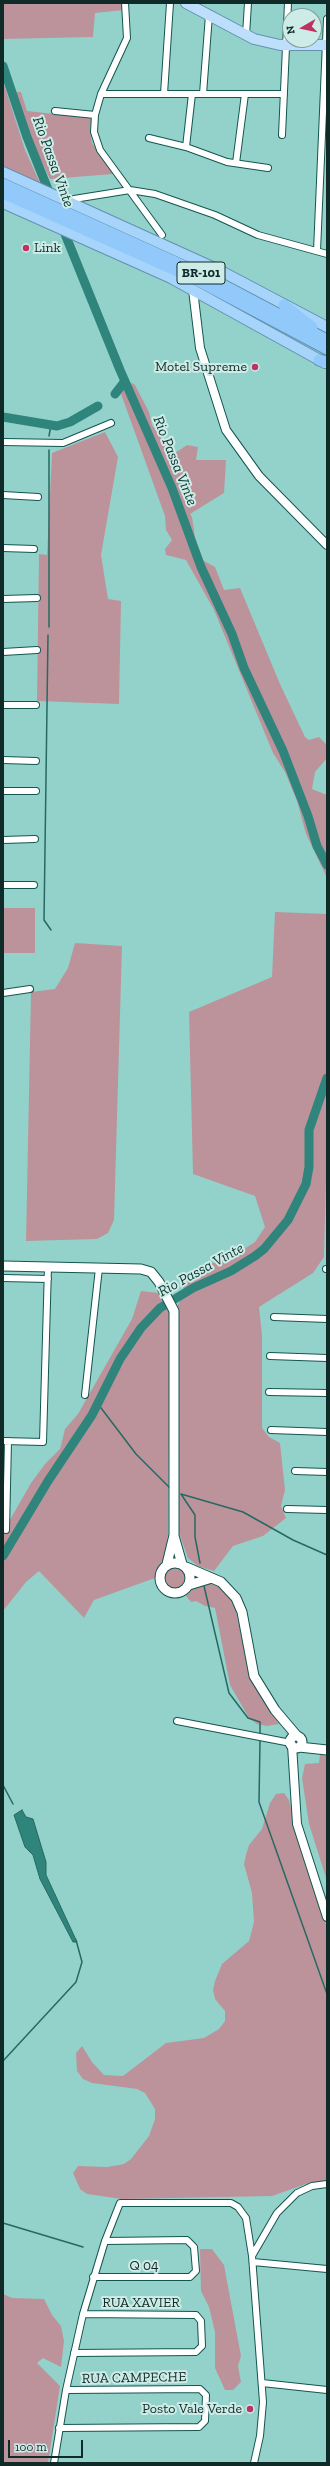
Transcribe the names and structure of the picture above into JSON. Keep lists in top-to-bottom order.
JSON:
{
  "streets": {
    "highway": ["BR-101"],
    "street": ["Q 04", "RUA XAVIER", "RUA CAMPECHE"]
  },
  "water": ["Rio Passa Vinte"],
  "places": ["Link", "Motel Supreme", "Posto Vale Verde"],
  "scale_bar": "100 m",
  "north": "left"
}
